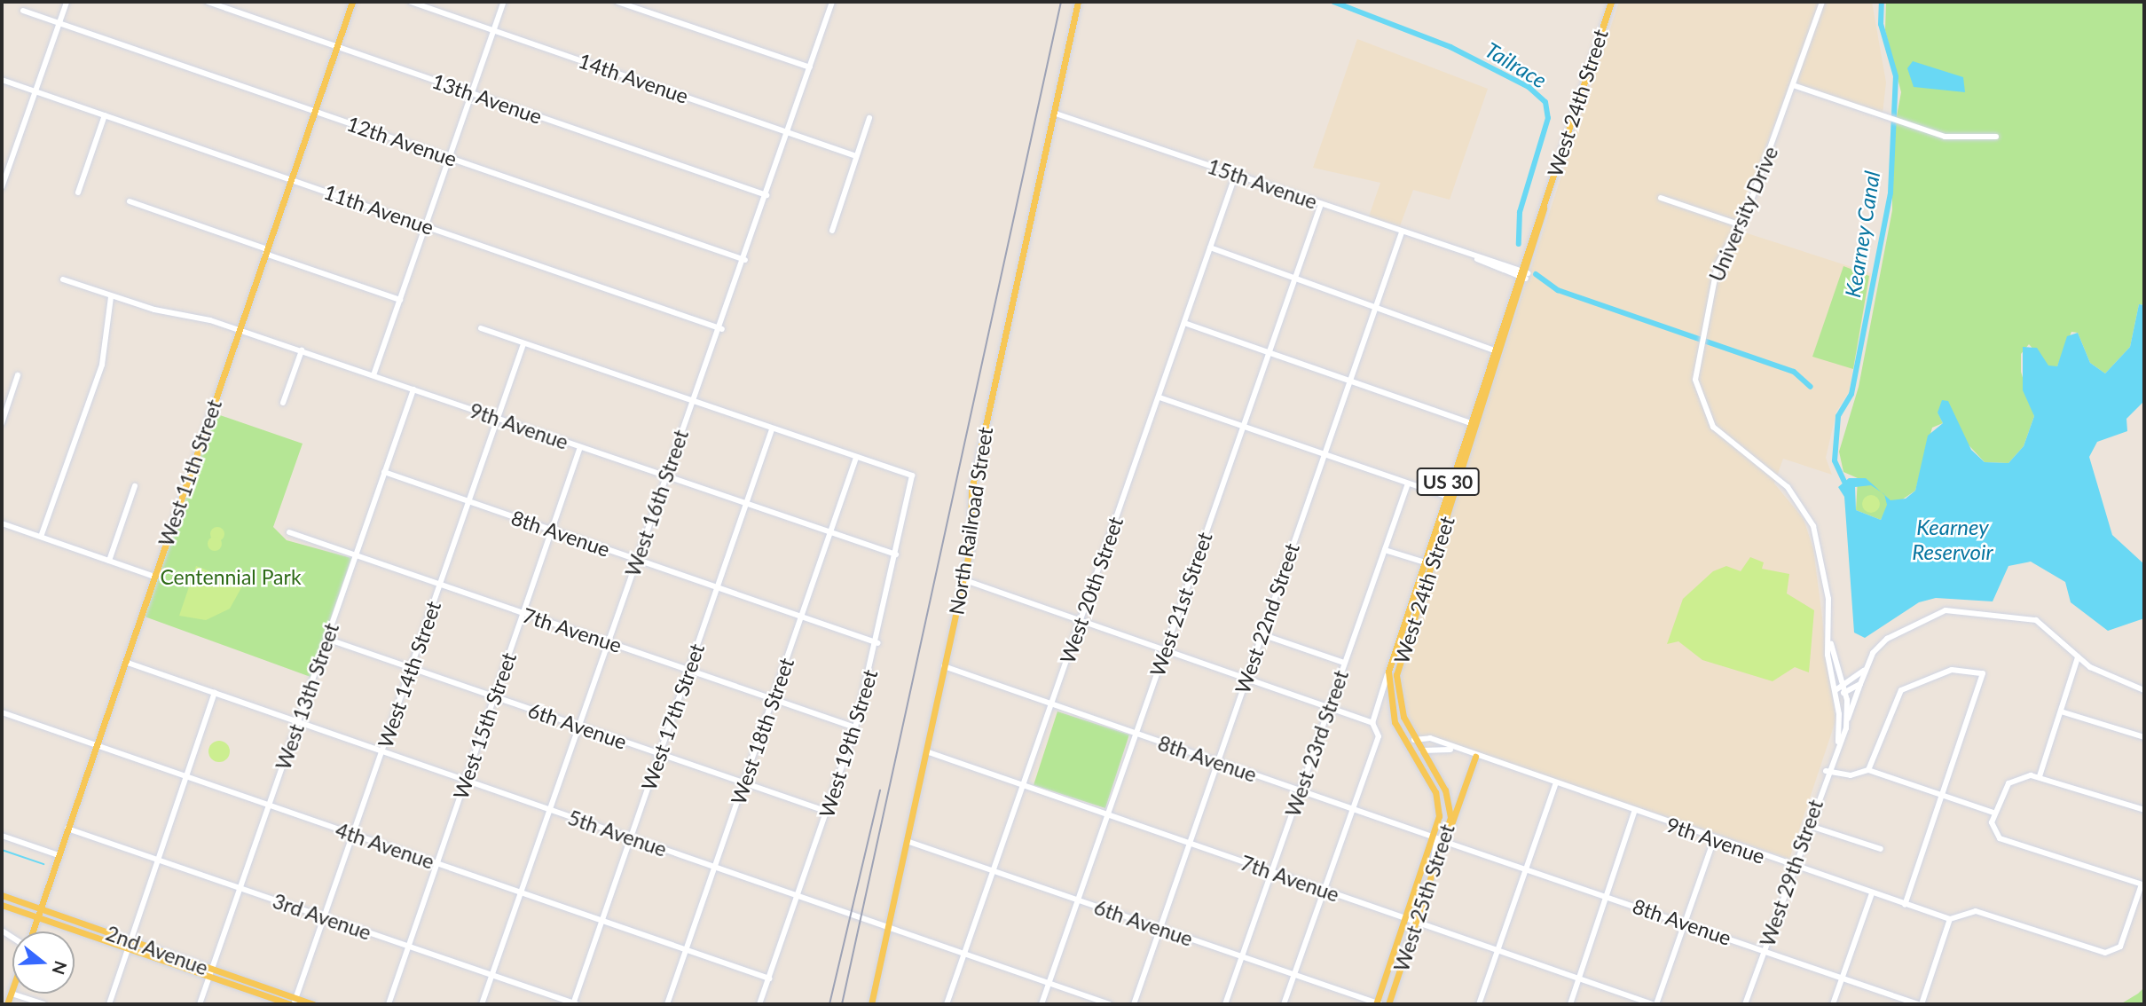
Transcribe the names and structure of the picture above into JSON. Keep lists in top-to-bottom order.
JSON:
{
  "streets": {
    "main road": [
      "West 24th Street",
      "West 11th Street",
      "US 30",
      "North Railroad Street",
      "West 25th Street",
      "2nd Avenue"
    ],
    "street": [
      "14th Avenue",
      "13th Avenue",
      "12th Avenue",
      "15th Avenue",
      "11th Avenue",
      "University Drive",
      "9th Avenue",
      "West 16th Street",
      "8th Avenue",
      "West 20th Street",
      "West 21st Street",
      "West 22nd Street",
      "7th Avenue",
      "West 14th Street",
      "West 13th Street",
      "West 17th Street",
      "West 15th Street",
      "6th Avenue",
      "West 18th Street",
      "West 19th Street",
      "West 23rd Street",
      "5th Avenue",
      "4th Avenue",
      "West 29th Street",
      "3rd Avenue"
    ]
  },
  "crossings": [
    ["14th Avenue", "West 16th Street"],
    ["13th Avenue", "West 11th Street"],
    ["13th Avenue", "West 16th Street"],
    ["West 24th Street", "15th Avenue"],
    ["West 24th Street", "9th Avenue"],
    ["West 24th Street", "8th Avenue"],
    ["West 24th Street", "7th Avenue"],
    ["West 24th Street", "6th Avenue"],
    ["West 24th Street", "West 25th Street"],
    ["12th Avenue", "West 11th Street"],
    ["12th Avenue", "West 16th Street"],
    ["15th Avenue", "North Railroad Street"],
    ["15th Avenue", "West 20th Street"],
    ["15th Avenue", "West 21st Street"],
    ["15th Avenue", "West 22nd Street"],
    ["11th Avenue", "West 11th Street"],
    ["11th Avenue", "West 16th Street"],
    ["University Drive", "West 29th Street"],
    ["9th Avenue", "West 11th Street"],
    ["9th Avenue", "West 16th Street"],
    ["9th Avenue", "West 14th Street"],
    ["9th Avenue", "West 13th Street"],
    ["9th Avenue", "West 17th Street"],
    ["9th Avenue", "West 15th Street"],
    ["9th Avenue", "West 18th Street"],
    ["9th Avenue", "West 19th Street"],
    ["9th Avenue", "West 29th Street"],
    ["West 11th Street", "5th Avenue"],
    ["West 11th Street", "4th Avenue"],
    ["West 11th Street", "3rd Avenue"],
    ["West 11th Street", "2nd Avenue"],
    ["West 16th Street", "8th Avenue"],
    ["West 16th Street", "7th Avenue"],
    ["West 16th Street", "6th Avenue"],
    ["West 16th Street", "5th Avenue"],
    ["West 16th Street", "4th Avenue"],
    ["West 16th Street", "3rd Avenue"],
    ["North Railroad Street", "8th Avenue"],
    ["North Railroad Street", "7th Avenue"],
    ["North Railroad Street", "6th Avenue"],
    ["North Railroad Street", "5th Avenue"],
    ["8th Avenue", "West 20th Street"],
    ["8th Avenue", "West 21st Street"],
    ["8th Avenue", "West 22nd Street"],
    ["8th Avenue", "West 14th Street"],
    ["8th Avenue", "West 13th Street"],
    ["8th Avenue", "West 17th Street"],
    ["8th Avenue", "West 15th Street"],
    ["8th Avenue", "West 18th Street"],
    ["8th Avenue", "West 19th Street"],
    ["8th Avenue", "West 23rd Street"],
    ["8th Avenue", "West 29th Street"],
    ["8th Avenue", "West 25th Street"],
    ["West 20th Street", "7th Avenue"],
    ["West 20th Street", "6th Avenue"],
    ["West 20th Street", "5th Avenue"],
    ["West 21st Street", "7th Avenue"],
    ["West 21st Street", "6th Avenue"],
    ["West 21st Street", "5th Avenue"],
    ["West 22nd Street", "7th Avenue"],
    ["West 22nd Street", "6th Avenue"],
    ["7th Avenue", "West 14th Street"],
    ["7th Avenue", "West 13th Street"],
    ["7th Avenue", "West 17th Street"],
    ["7th Avenue", "West 15th Street"],
    ["7th Avenue", "West 18th Street"],
    ["7th Avenue", "West 19th Street"],
    ["7th Avenue", "West 23rd Street"],
    ["7th Avenue", "West 25th Street"],
    ["West 14th Street", "6th Avenue"],
    ["West 14th Street", "5th Avenue"],
    ["West 14th Street", "4th Avenue"],
    ["West 14th Street", "3rd Avenue"],
    ["West 14th Street", "2nd Avenue"],
    ["West 13th Street", "6th Avenue"],
    ["West 13th Street", "5th Avenue"],
    ["West 13th Street", "4th Avenue"],
    ["West 13th Street", "3rd Avenue"],
    ["West 13th Street", "2nd Avenue"],
    ["West 17th Street", "6th Avenue"],
    ["West 17th Street", "5th Avenue"],
    ["West 17th Street", "4th Avenue"],
    ["West 17th Street", "3rd Avenue"],
    ["West 15th Street", "6th Avenue"],
    ["West 15th Street", "5th Avenue"],
    ["West 15th Street", "4th Avenue"],
    ["West 15th Street", "3rd Avenue"],
    ["6th Avenue", "West 18th Street"],
    ["6th Avenue", "West 19th Street"],
    ["6th Avenue", "West 23rd Street"],
    ["6th Avenue", "West 25th Street"],
    ["West 18th Street", "West 19th Street"],
    ["West 18th Street", "5th Avenue"],
    ["West 18th Street", "4th Avenue"],
    ["West 19th Street", "5th Avenue"],
    ["West 19th Street", "4th Avenue"]
  ],
  "water": ["Tailrace", "Kearney Canal", "Kearney Reservoir"],
  "parks": ["Centennial Park"],
  "north": "right"
}
